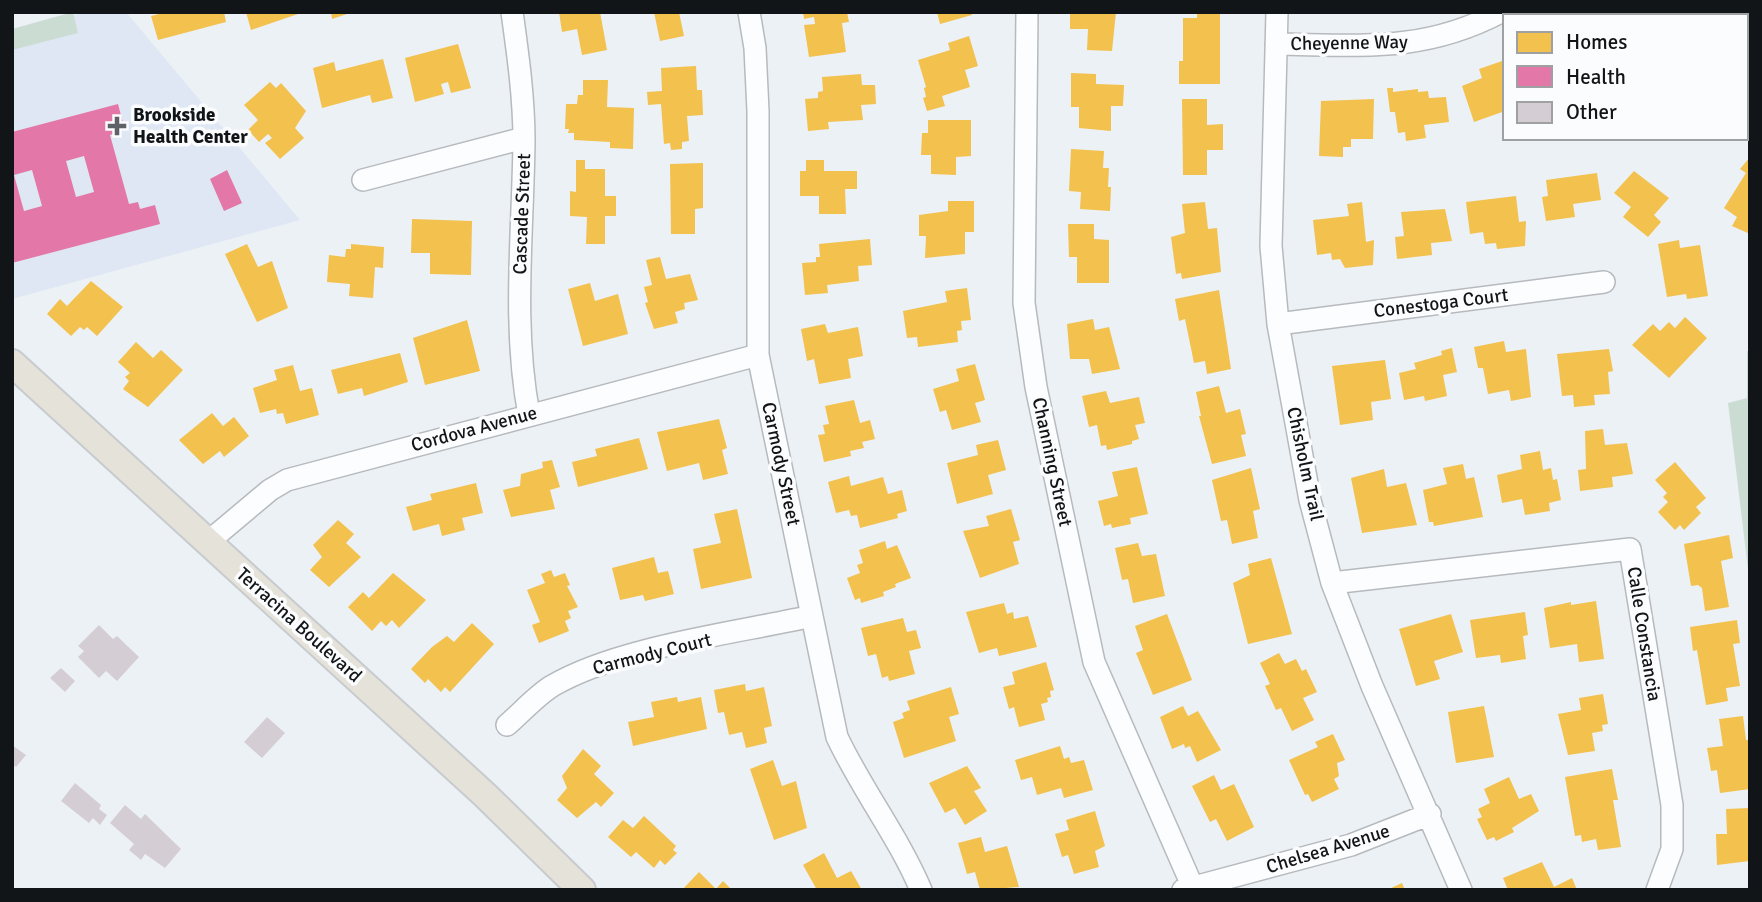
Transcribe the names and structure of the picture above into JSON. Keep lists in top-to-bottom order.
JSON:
{
  "streets": {
    "main road": ["Terracina Boulevard"],
    "street": [
      "Cheyenne Way",
      "Cascade Street",
      "Conestoga Court",
      "Cordova Avenue",
      "Channing Street",
      "Carmody Street",
      "Chisholm Trail",
      "Calle Constancia",
      "Carmody Court",
      "Chelsea Avenue"
    ]
  },
  "crossings": [
    ["Cheyenne Way", "Chisholm Trail"],
    ["Cascade Street", "Cordova Avenue"],
    ["Conestoga Court", "Chisholm Trail"],
    ["Cordova Avenue", "Carmody Street"],
    ["Cordova Avenue", "Terracina Boulevard"],
    ["Channing Street", "Chelsea Avenue"],
    ["Carmody Street", "Carmody Court"],
    ["Chisholm Trail", "Calle Constancia"],
    ["Chisholm Trail", "Chelsea Avenue"]
  ],
  "places": {
    "health": ["Brookside Health Center"]
  },
  "legend": ["Homes", "Health", "Other"]
}
